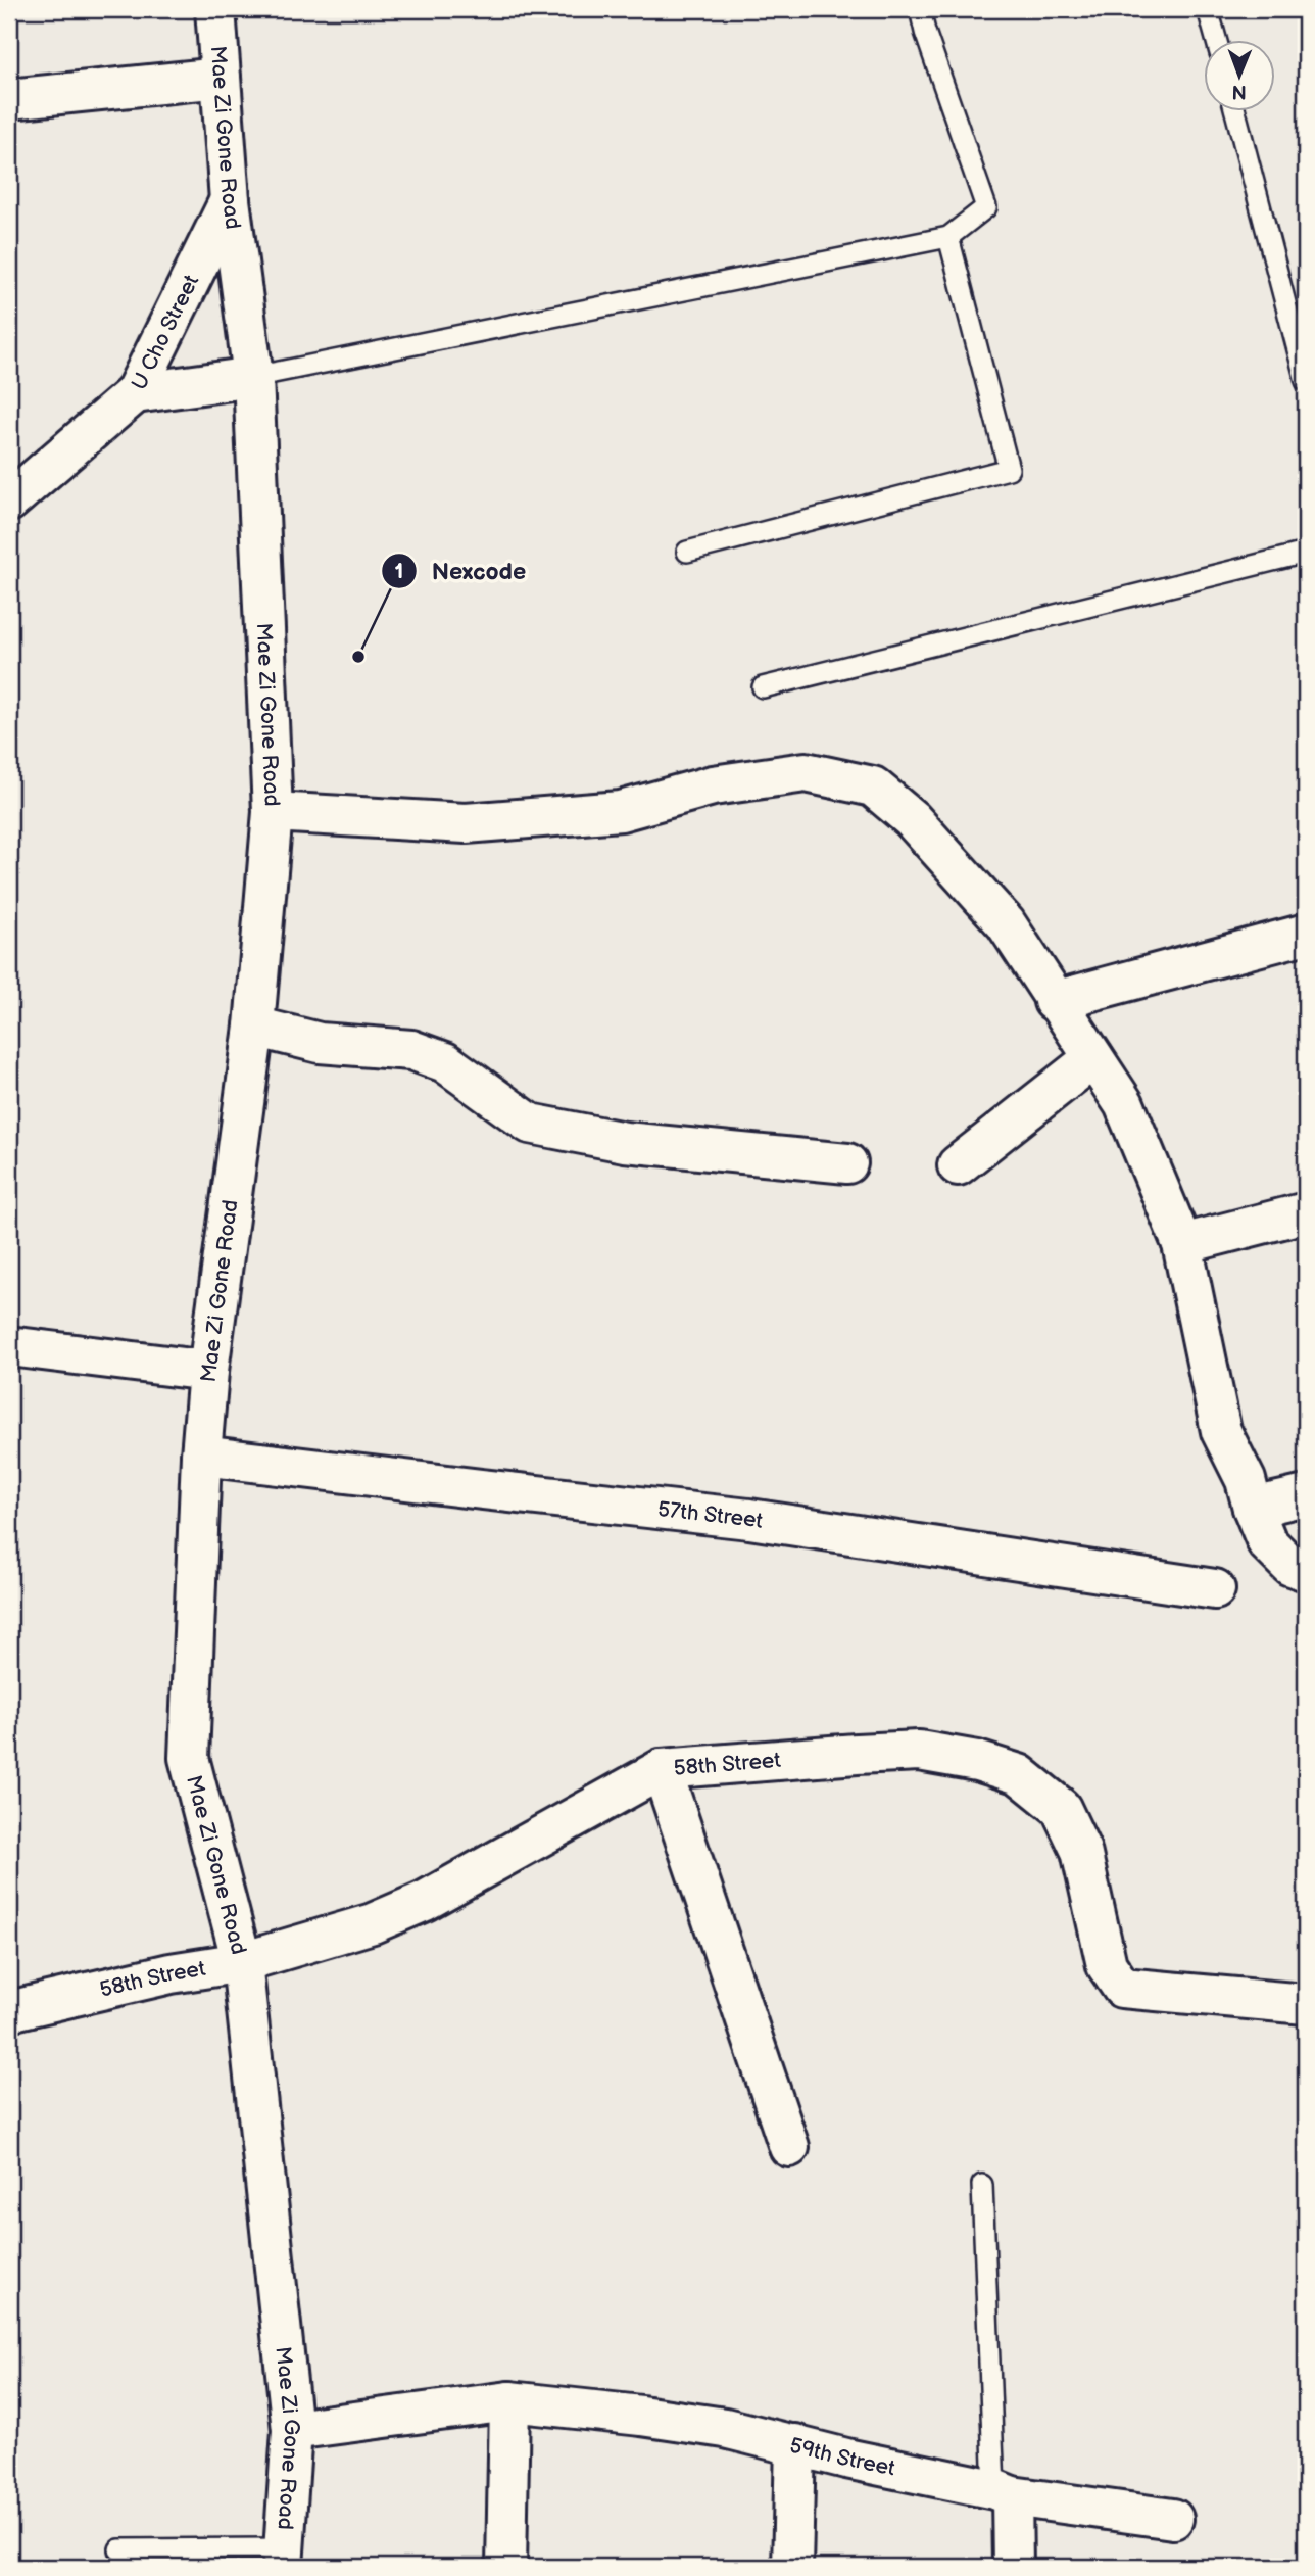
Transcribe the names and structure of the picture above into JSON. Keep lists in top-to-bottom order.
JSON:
{
  "streets": {
    "street": [
      "Mae Zi Gone Road",
      "U Cho Street",
      "57th Street",
      "58th Street",
      "59th Street"
    ]
  },
  "crossings": [
    ["Mae Zi Gone Road", "U Cho Street"],
    ["Mae Zi Gone Road", "57th Street"],
    ["Mae Zi Gone Road", "58th Street"],
    ["Mae Zi Gone Road", "59th Street"]
  ],
  "places": ["Nexcode"],
  "north": "bottom"
}
